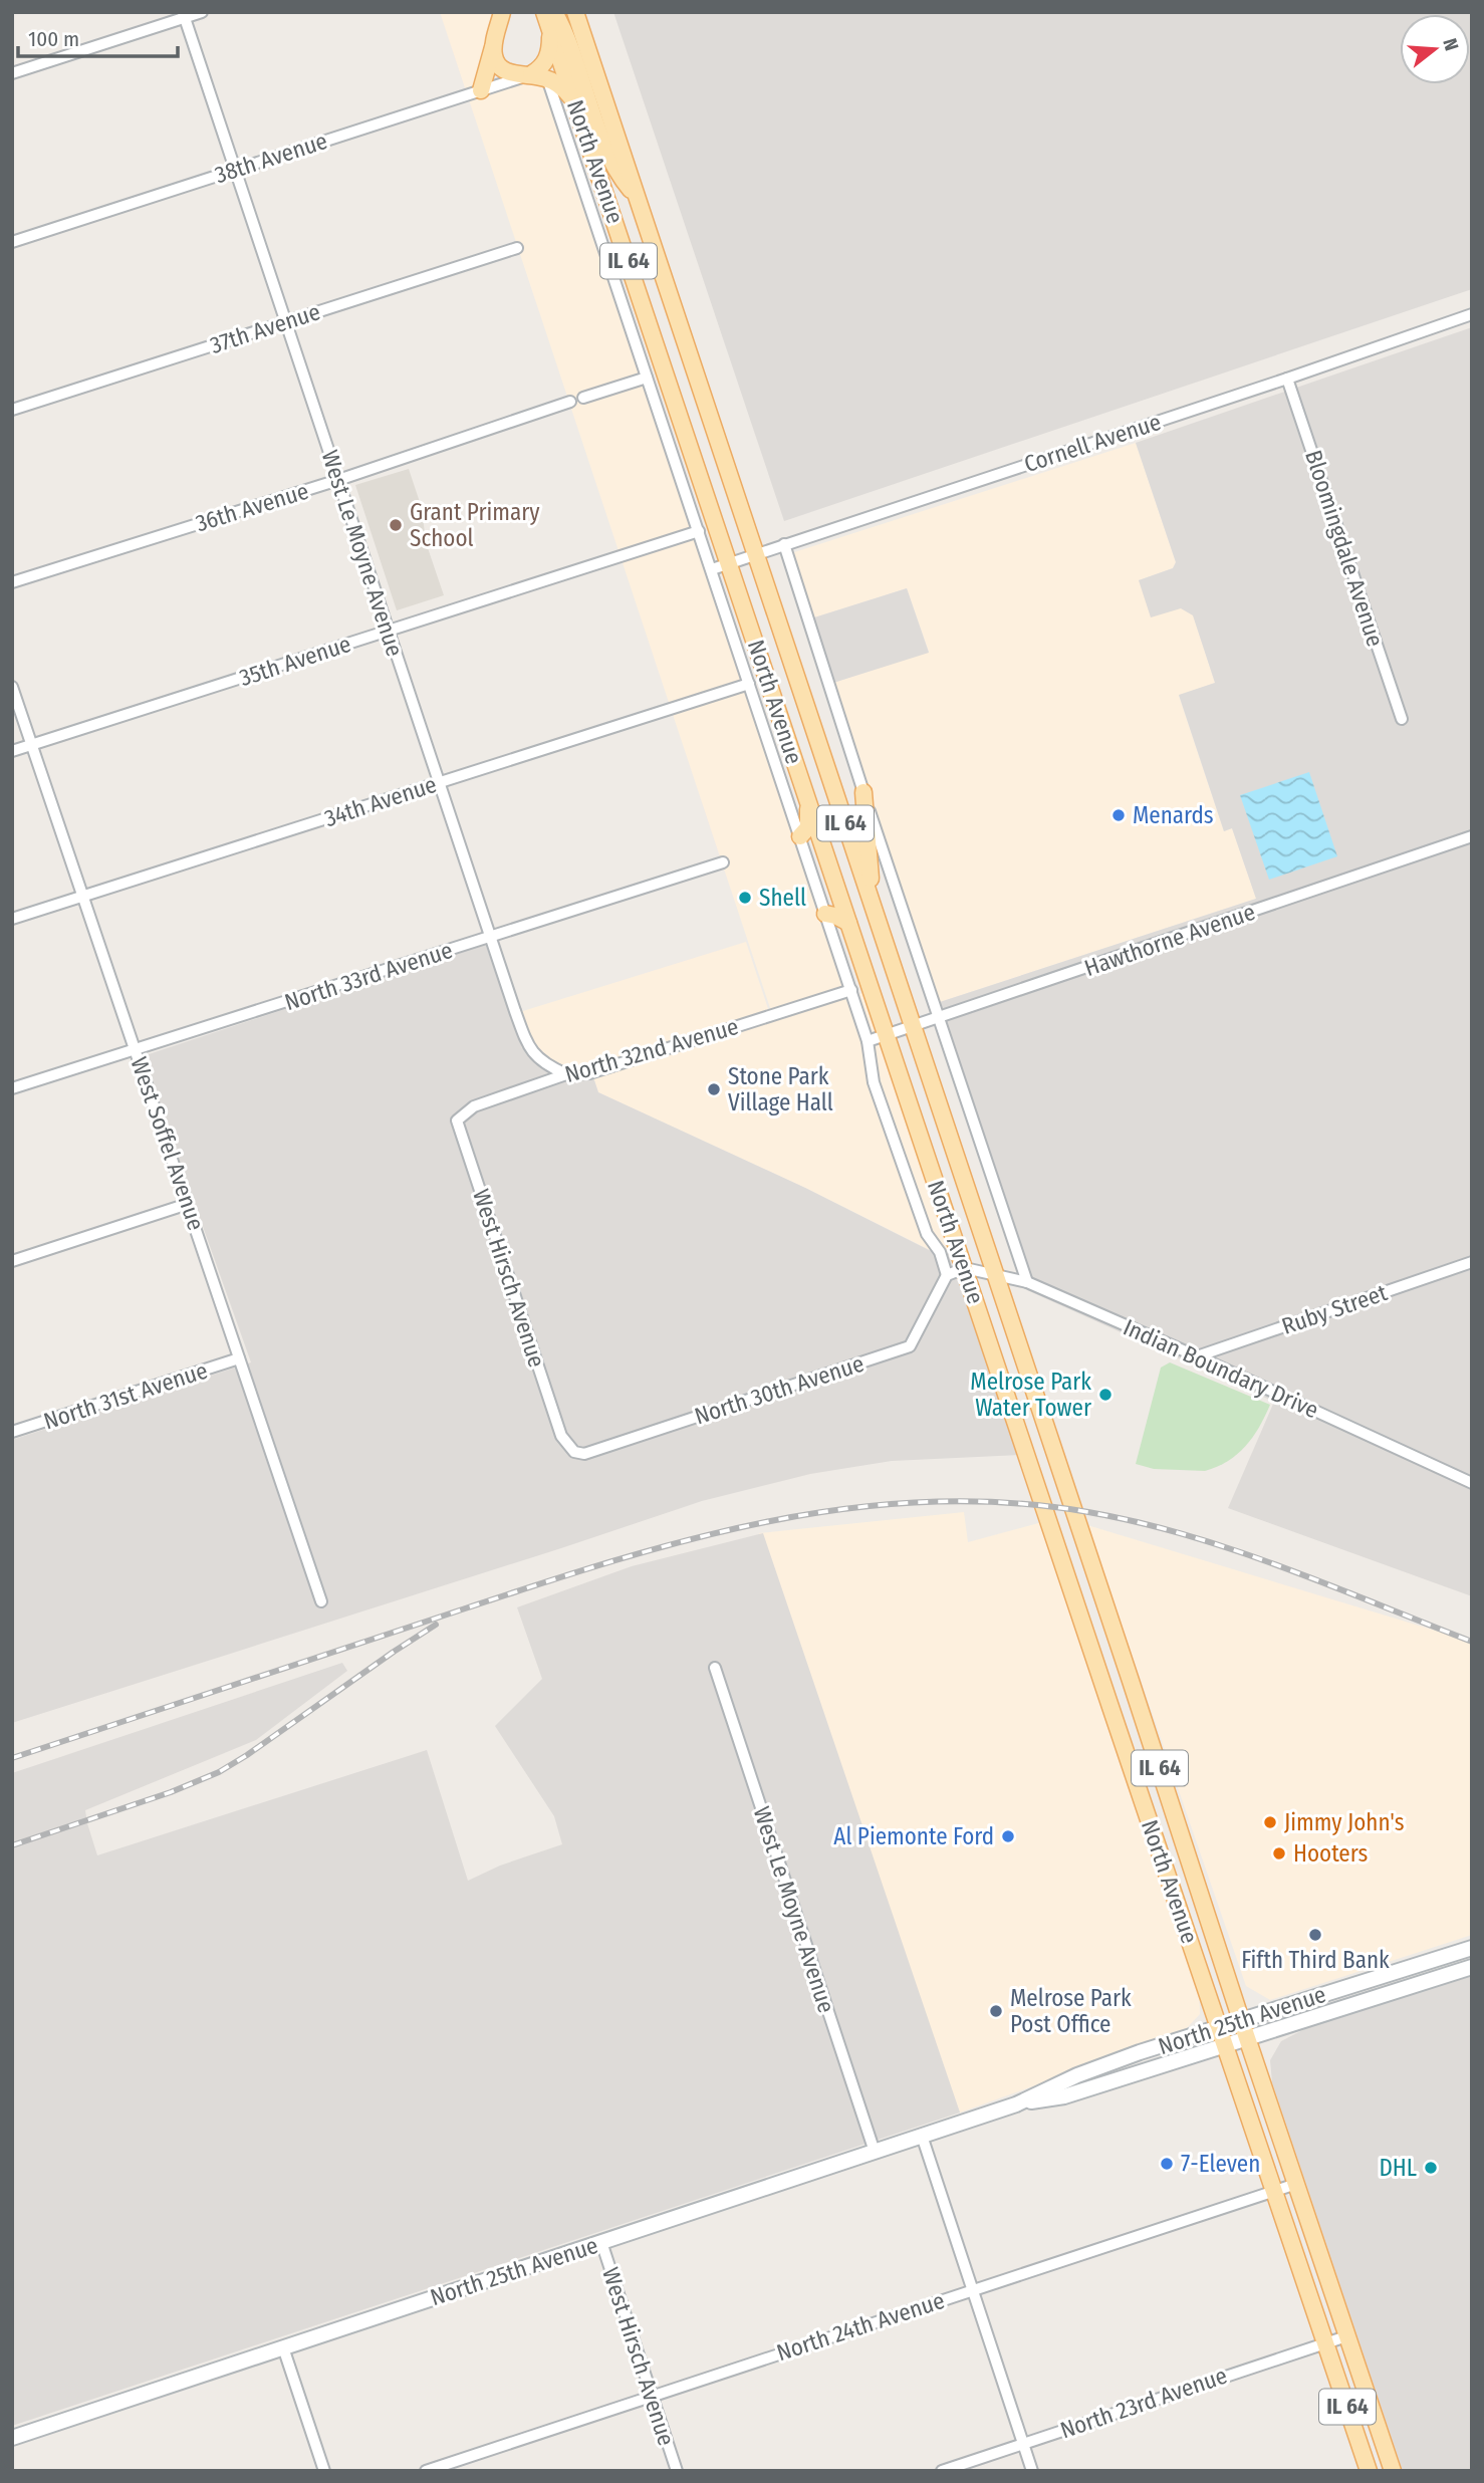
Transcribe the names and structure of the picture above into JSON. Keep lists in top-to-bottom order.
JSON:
{
  "streets": {
    "main road": ["North Avenue", "IL 64", "North 25th Avenue"],
    "street": [
      "38th Avenue",
      "37th Avenue",
      "Cornell Avenue",
      "36th Avenue",
      "Bloomingdale Avenue",
      "West Le Moyne Avenue",
      "35th Avenue",
      "34th Avenue",
      "Hawthorne Avenue",
      "North 33rd Avenue",
      "North 32nd Avenue",
      "West Soffel Avenue",
      "West Hirsch Avenue",
      "Ruby Street",
      "Indian Boundary Drive",
      "North 30th Avenue",
      "North 31st Avenue",
      "North 24th Avenue",
      "North 23rd Avenue"
    ]
  },
  "crossings": [
    ["38th Avenue", "North Avenue"],
    ["38th Avenue", "West Le Moyne Avenue"],
    ["North Avenue", "Cornell Avenue"],
    ["North Avenue", "35th Avenue"],
    ["North Avenue", "34th Avenue"],
    ["North Avenue", "Hawthorne Avenue"],
    ["North Avenue", "North 32nd Avenue"],
    ["North Avenue", "Indian Boundary Drive"],
    ["North Avenue", "North 30th Avenue"],
    ["North Avenue", "North 25th Avenue"],
    ["North Avenue", "North 24th Avenue"],
    ["North Avenue", "North 23rd Avenue"],
    ["37th Avenue", "West Le Moyne Avenue"],
    ["Cornell Avenue", "Bloomingdale Avenue"],
    ["36th Avenue", "West Le Moyne Avenue"],
    ["West Le Moyne Avenue", "35th Avenue"],
    ["West Le Moyne Avenue", "34th Avenue"],
    ["West Le Moyne Avenue", "North 33rd Avenue"],
    ["West Le Moyne Avenue", "North 32nd Avenue"],
    ["West Le Moyne Avenue", "North 25th Avenue"],
    ["35th Avenue", "West Soffel Avenue"],
    ["34th Avenue", "West Soffel Avenue"],
    ["North 33rd Avenue", "West Soffel Avenue"],
    ["North 32nd Avenue", "West Hirsch Avenue"],
    ["West Soffel Avenue", "North 31st Avenue"],
    ["West Hirsch Avenue", "North 30th Avenue"],
    ["West Hirsch Avenue", "North 25th Avenue"],
    ["West Hirsch Avenue", "North 24th Avenue"],
    ["Ruby Street", "Indian Boundary Drive"]
  ],
  "places": [
    "Grant Primary School",
    "Menards",
    "Shell",
    "Stone Park Village Hall",
    "Melrose Park Water Tower",
    "Jimmy John's",
    "Al Piemonte Ford",
    "Hooters",
    "Fifth Third Bank",
    "Melrose Park Post Office",
    "7-Eleven",
    "DHL"
  ],
  "scale_bar": "100 m",
  "north": "right"
}
